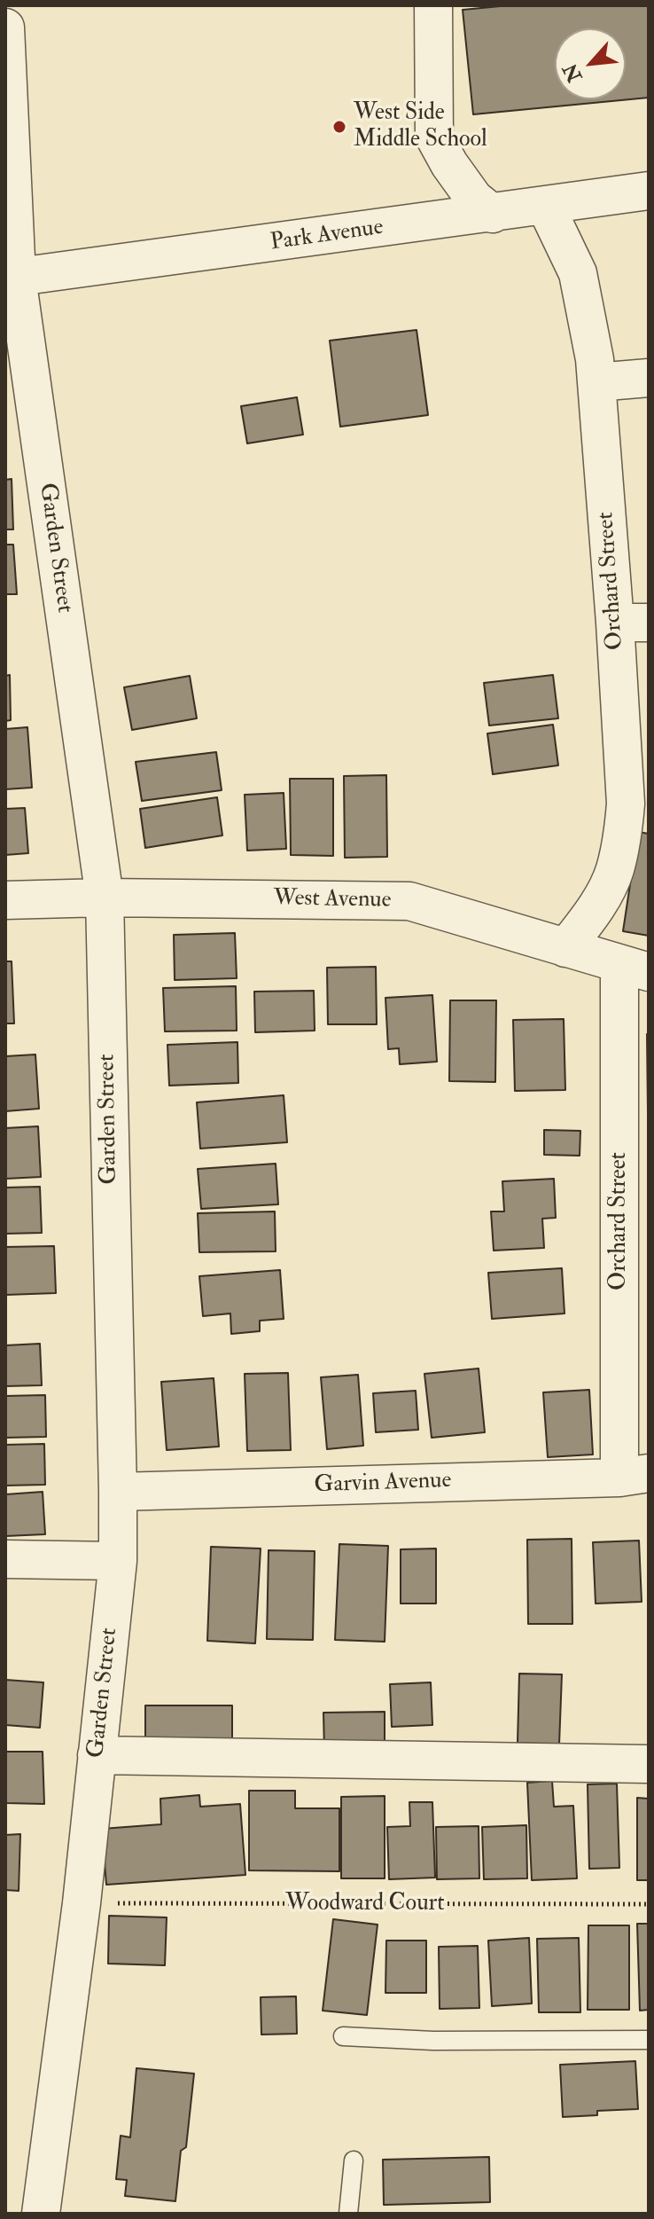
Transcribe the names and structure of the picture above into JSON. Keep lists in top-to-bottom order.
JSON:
{
  "streets": {
    "street": [
      "Park Avenue",
      "Garden Street",
      "Orchard Street",
      "West Avenue",
      "Garvin Avenue"
    ],
    "path": ["Woodward Court"]
  },
  "crossings": [
    ["Park Avenue", "Garden Street"],
    ["Park Avenue", "Orchard Street"],
    ["Garden Street", "West Avenue"],
    ["Garden Street", "Garvin Avenue"],
    ["Garden Street", "Woodward Court"],
    ["Orchard Street", "West Avenue"],
    ["Orchard Street", "Garvin Avenue"]
  ],
  "places": ["West Side Middle School"],
  "north": "bottom left"
}
